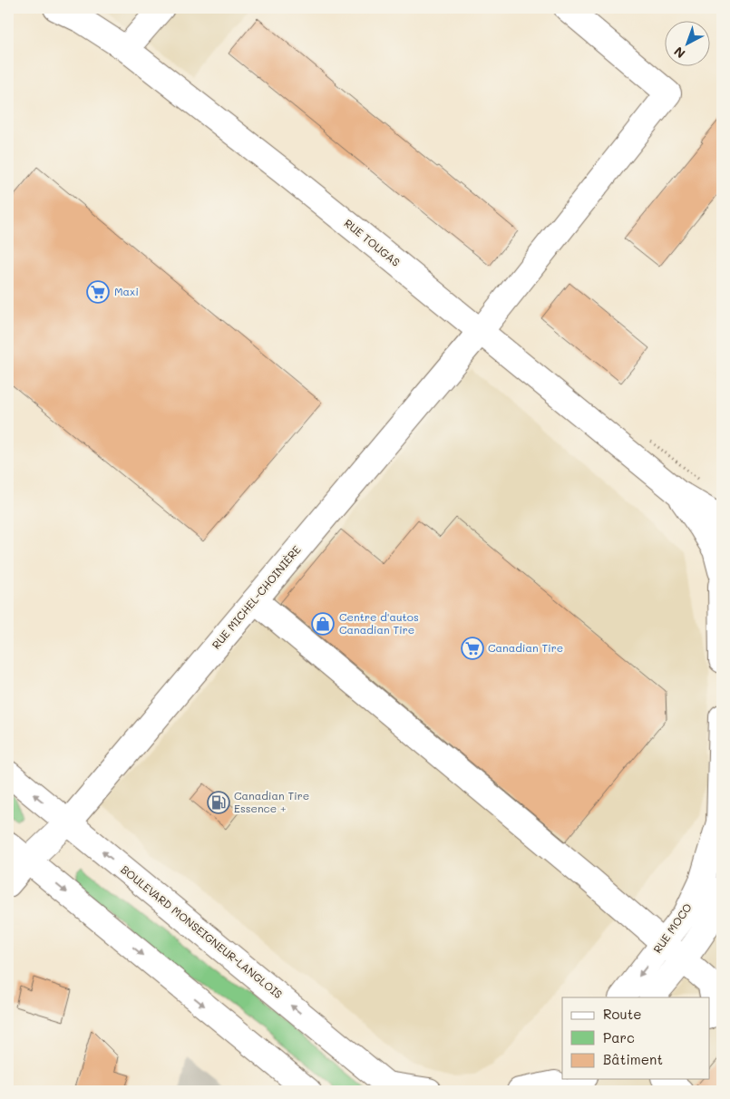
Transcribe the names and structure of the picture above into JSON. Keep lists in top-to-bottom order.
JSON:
{
  "streets": {
    "main road": [
      "RUE TOUGAS",
      "RUE MICHEL-CHOINIÈRE",
      "RUE MOCO",
      "BOULEVARD MONSEIGNEUR-LANGLOIS"
    ]
  },
  "crossings": [
    ["RUE TOUGAS", "RUE MICHEL-CHOINIÈRE"],
    ["RUE MICHEL-CHOINIÈRE", "BOULEVARD MONSEIGNEUR-LANGLOIS"]
  ],
  "places": {
    "supermarket": ["Maxi", "Canadian Tire"],
    "shop": ["Centre d'autos Canadian Tire"],
    "fuel station": ["Canadian Tire Essence +"]
  },
  "legend": ["Route", "Parc", "Bâtiment"],
  "north": "bottom left"
}
